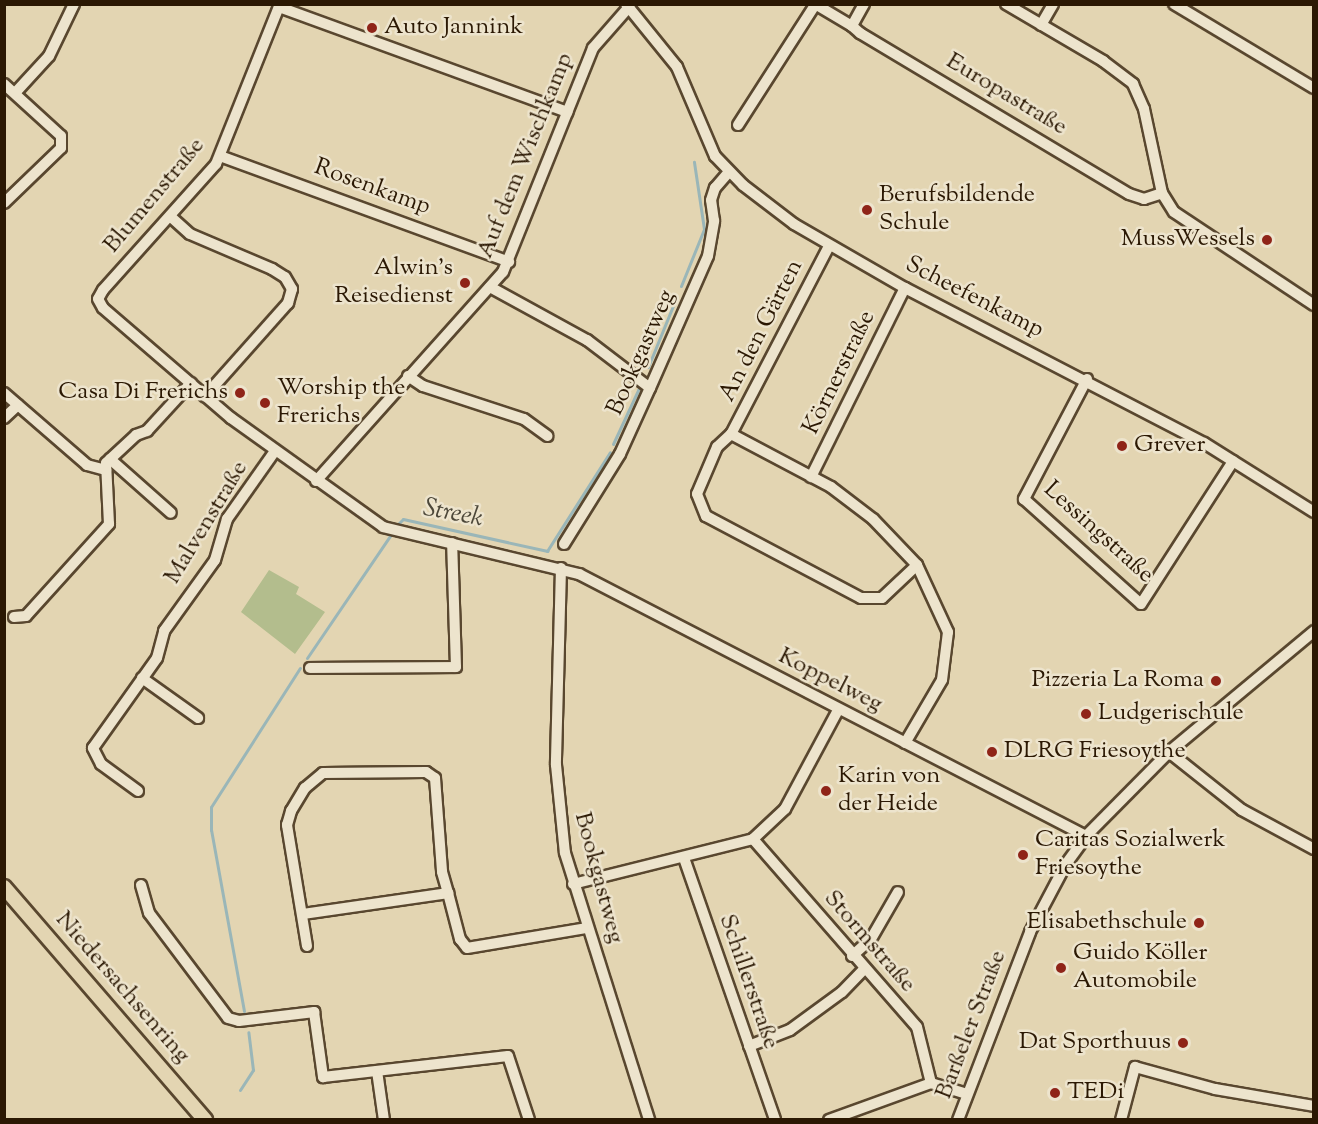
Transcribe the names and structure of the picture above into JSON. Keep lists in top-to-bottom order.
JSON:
{
  "streets": {
    "main road": ["Niedersachsenring"],
    "street": [
      "Europastraße",
      "Auf dem Wischkamp",
      "Rosenkamp",
      "Blumenstraße",
      "Scheefenkamp",
      "An den Gärten",
      "Bookgastweg",
      "Körnerstraße",
      "Malvenstraße",
      "Lessingstraße",
      "Koppelweg",
      "Stormstraße",
      "Schillerstraße",
      "Barßeler Straße"
    ]
  },
  "crossings": [
    ["Auf dem Wischkamp", "Rosenkamp"],
    ["Auf dem Wischkamp", "Scheefenkamp"],
    ["Auf dem Wischkamp", "Koppelweg"],
    ["Rosenkamp", "Blumenstraße"],
    ["Scheefenkamp", "An den Gärten"],
    ["Scheefenkamp", "Bookgastweg"],
    ["Scheefenkamp", "Körnerstraße"],
    ["Scheefenkamp", "Lessingstraße"],
    ["Bookgastweg", "Koppelweg"],
    ["Koppelweg", "Barßeler Straße"]
  ],
  "water": ["Streek"],
  "places": [
    "Auto Jannink",
    "Berufsbildende Schule",
    "MussWessels",
    "Alwin's Reisedienst",
    "Casa Di Frerichs",
    "Worship the Frerichs",
    "Grever",
    "Pizzeria La Roma",
    "Ludgerischule",
    "DLRG Friesoythe",
    "Karin von der Heide",
    "Caritas Sozialwerk Friesoythe",
    "Elisabethschule",
    "Guido Köller Automobile",
    "Dat Sporthuus",
    "TEDi"
  ]
}
